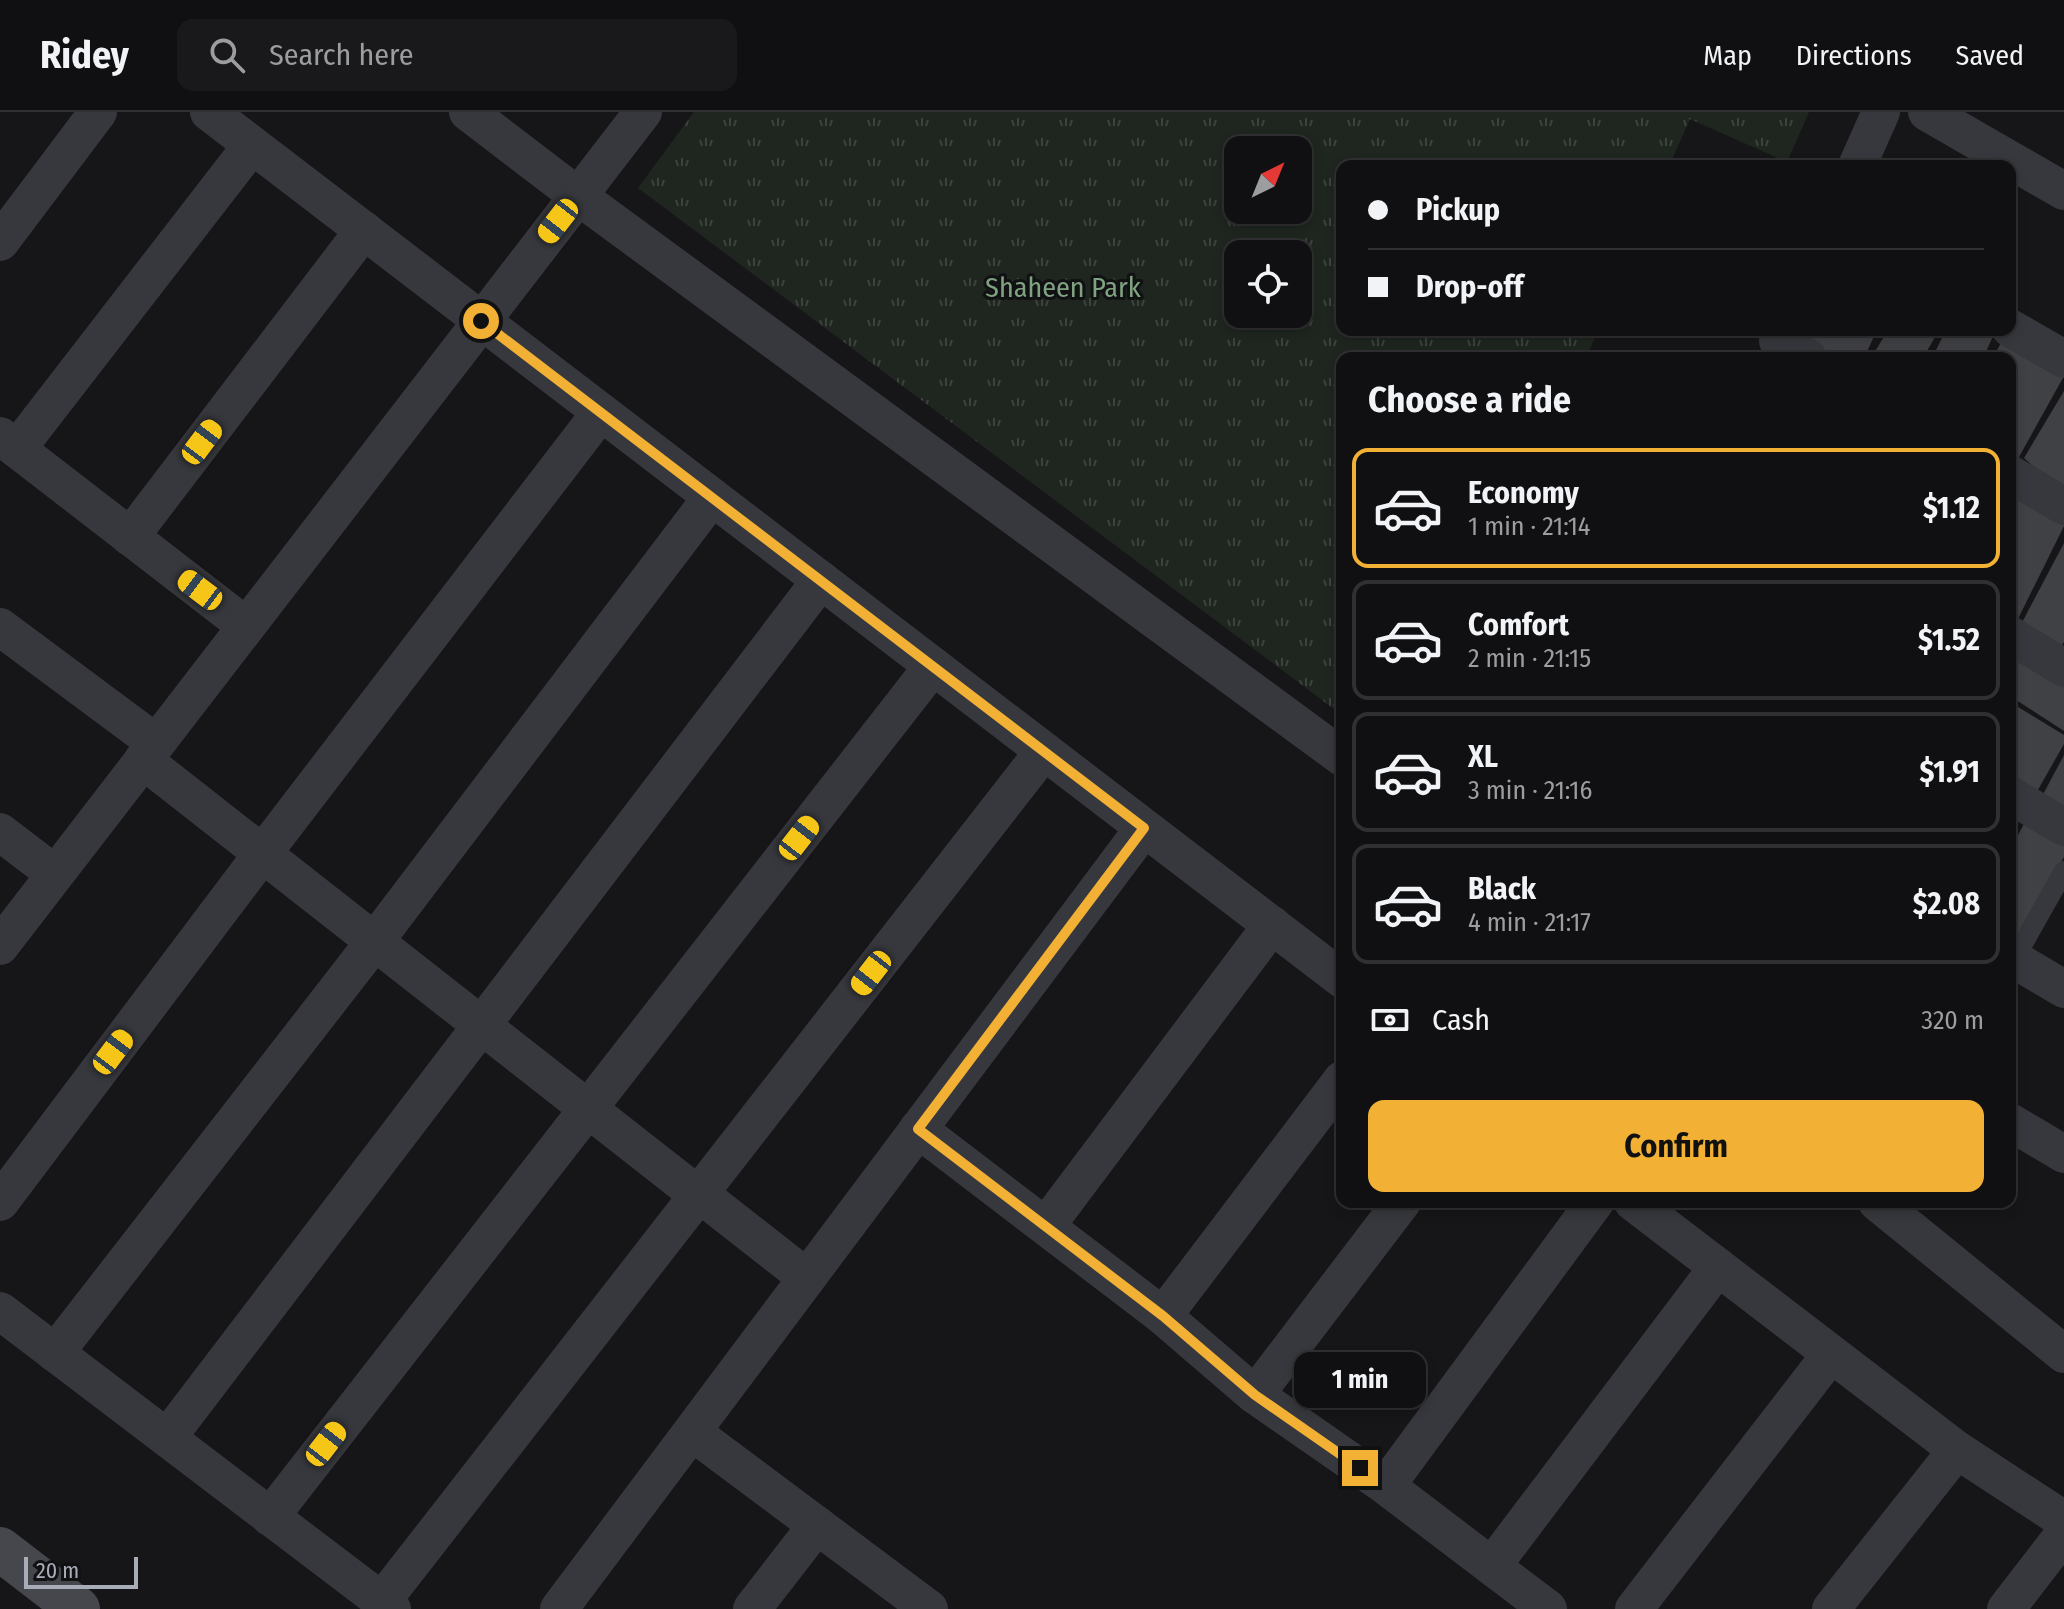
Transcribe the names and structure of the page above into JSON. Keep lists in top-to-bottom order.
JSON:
{
  "parks": ["Shaheen Park"],
  "scale_bar": "20 m",
  "north": "top right",
  "page": {
    "header": "Ridey",
    "search": "Search here",
    "nav": ["Map", "Directions", "Saved"],
    "banner": ["Pickup", "Drop-off"],
    "heading": "Choose a ride",
    "list": [
      {
        "name": "Economy",
        "note": "1 min · 21:14",
        "value": "$1.12"
      },
      {
        "name": "Comfort",
        "note": "2 min · 21:15",
        "value": "$1.52"
      },
      {
        "name": "XL",
        "note": "3 min · 21:16",
        "value": "$1.91"
      },
      {
        "name": "Black",
        "note": "4 min · 21:17",
        "value": "$2.08"
      }
    ],
    "pay": ["Cash", "320 m"],
    "buttons": "Confirm",
    "bubble": "1 min",
    "scale": "20 m"
  }
}
